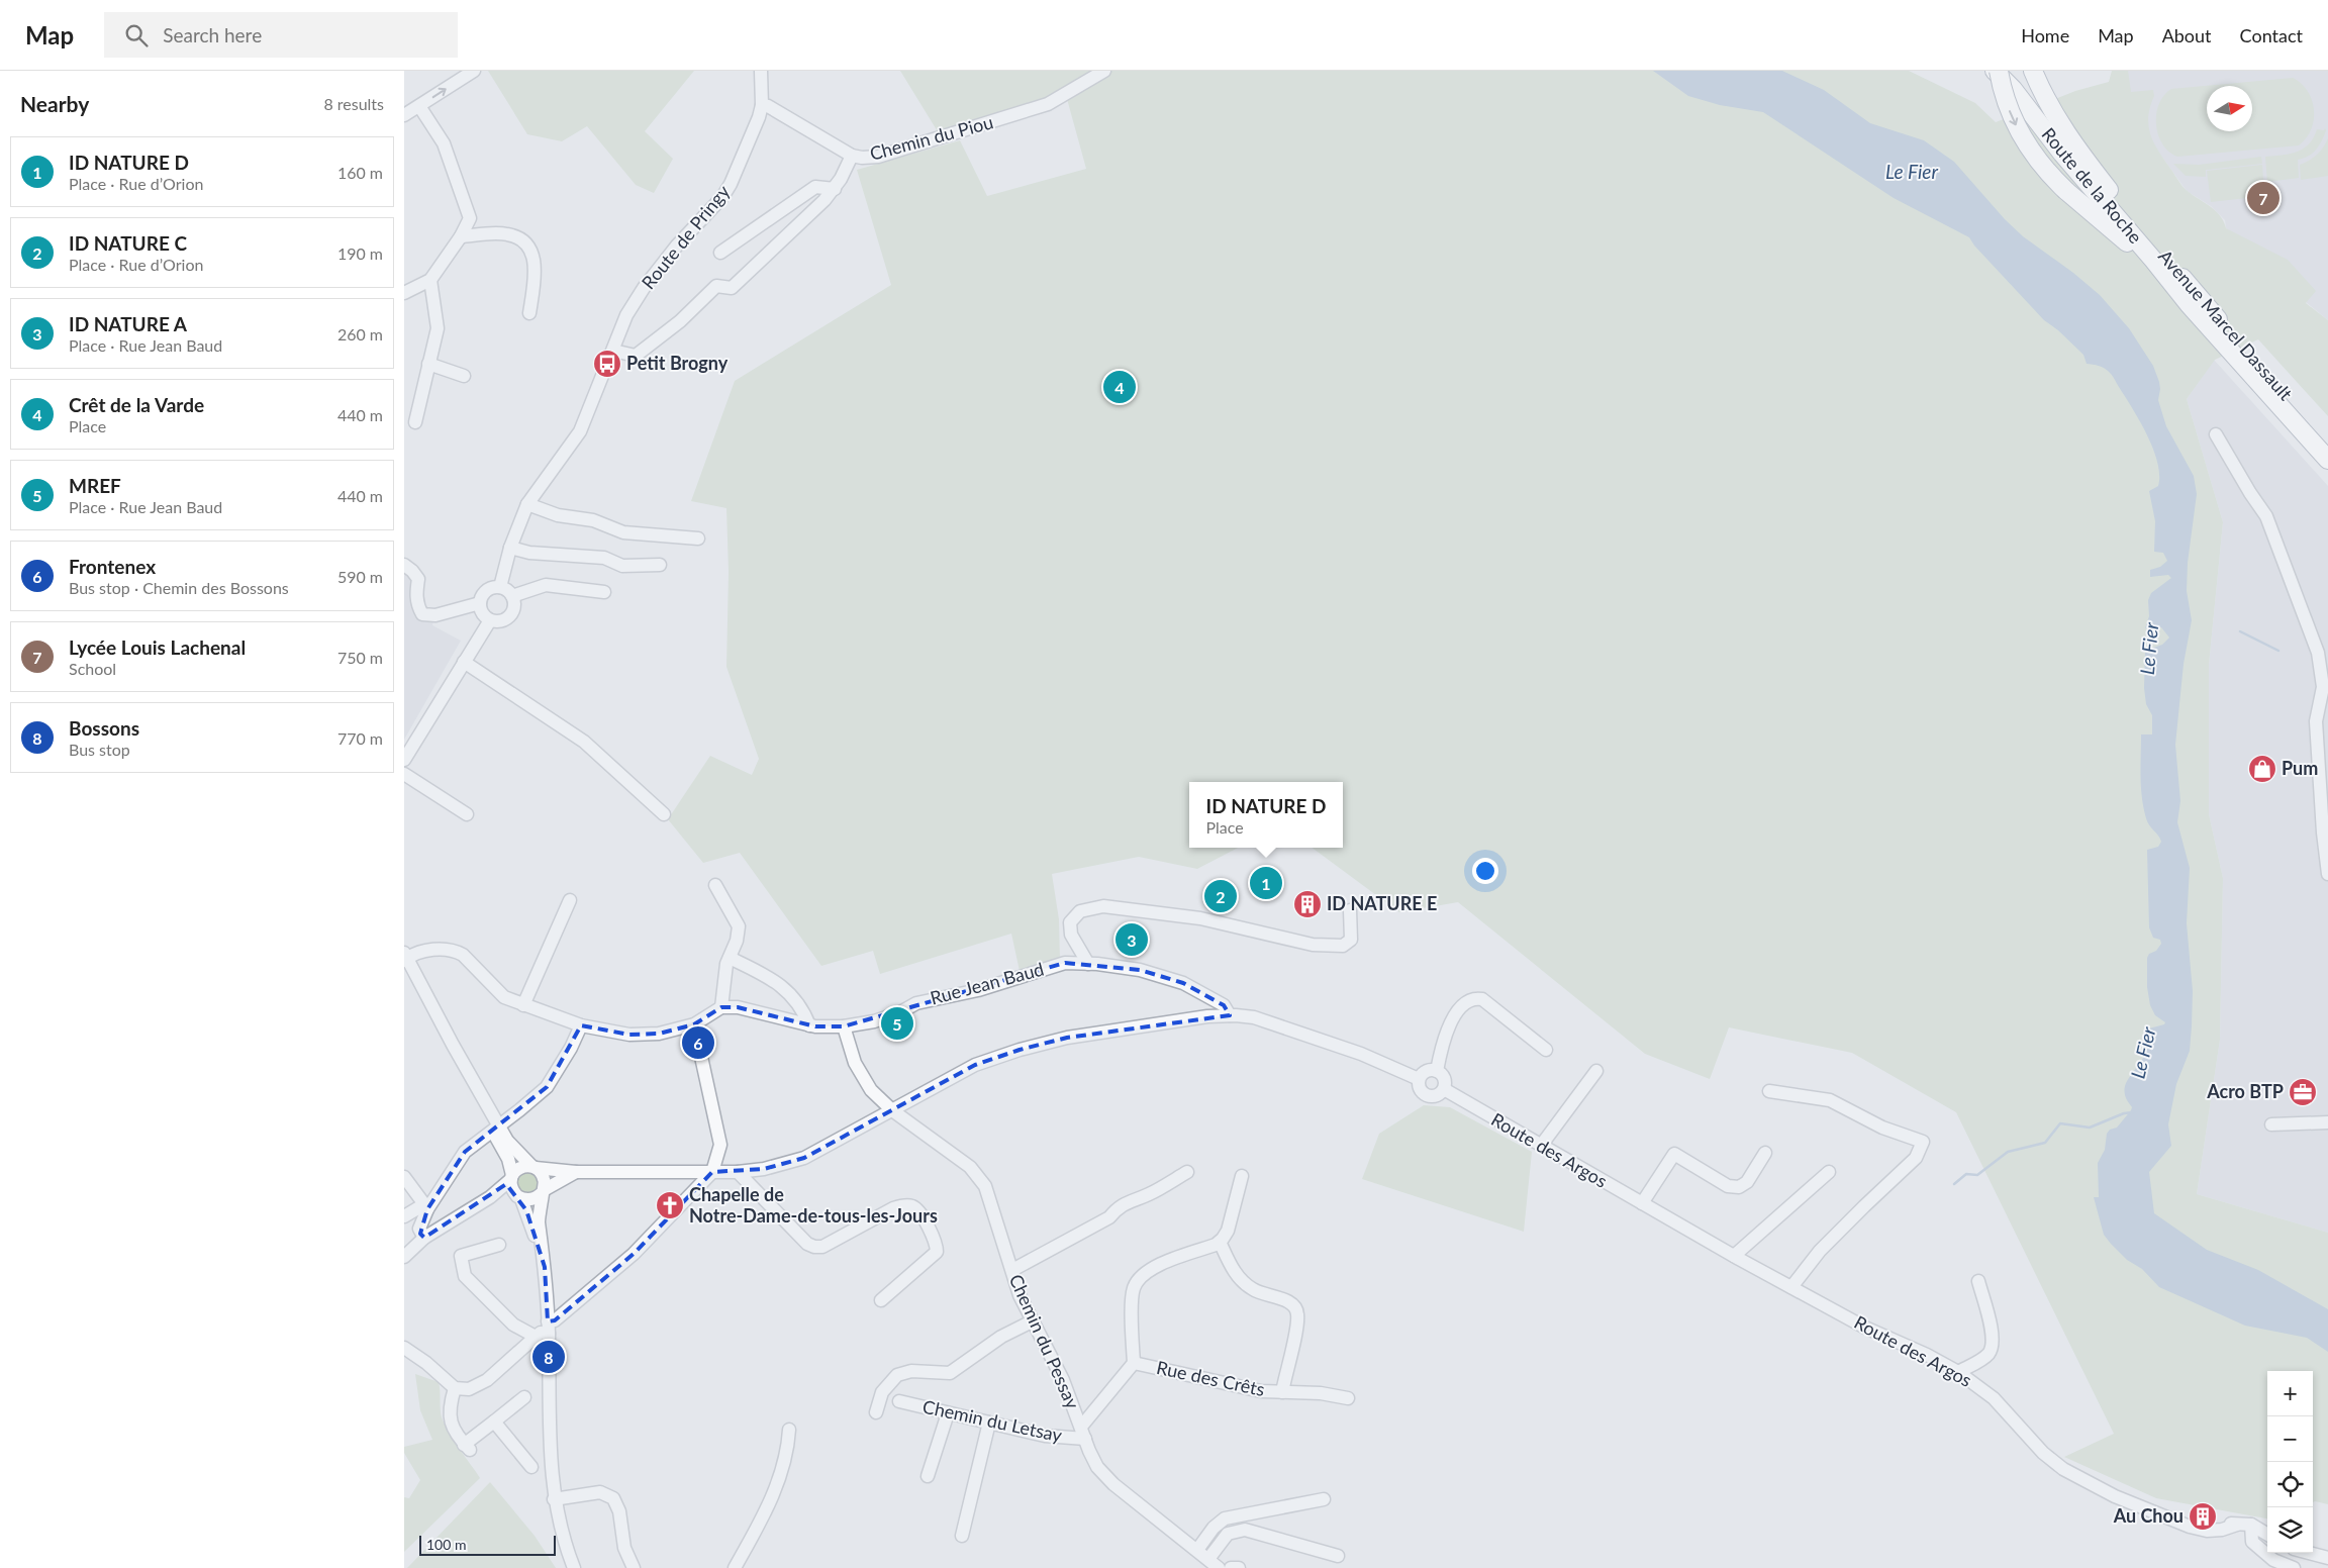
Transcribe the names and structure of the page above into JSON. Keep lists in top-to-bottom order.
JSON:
{
  "streets": {
    "highway": ["Route de la Roche", "Avenue Marcel Dassault"],
    "street": [
      "Chemin du Piou",
      "Route de Pringy",
      "Rue Jean Baud",
      "Route des Argos",
      "Chemin du Pessay",
      "Rue des Crêts",
      "Chemin du Letsay"
    ]
  },
  "crossings": [
    ["Chemin du Piou", "Route de Pringy"],
    ["Route de la Roche", "Avenue Marcel Dassault"],
    ["Rue Jean Baud", "Chemin du Pessay"],
    ["Chemin du Pessay", "Chemin du Letsay"]
  ],
  "water": ["Le Fier"],
  "places": {
    "bus stop": ["Petit Brogny"],
    "shop": ["Pum"],
    "building": ["ID NATURE E", "Au Chou"],
    "office": ["Acro BTP"],
    "church": ["Chapelle de Notre-Dame-de-tous-les-Jours"]
  },
  "scale_bar": "100 m",
  "north": "right",
  "page": {
    "header": "Map",
    "search": "Search here",
    "nav": [
      "Home",
      "Map",
      "About",
      "Contact"
    ],
    "heading": ["Nearby", "8 results"],
    "list": [
      {
        "mark": "1",
        "name": "ID NATURE D",
        "note": "Place · Rue d’Orion",
        "value": "160 m"
      },
      {
        "mark": "2",
        "name": "ID NATURE C",
        "note": "Place · Rue d’Orion",
        "value": "190 m"
      },
      {
        "mark": "3",
        "name": "ID NATURE A",
        "note": "Place · Rue Jean Baud",
        "value": "260 m"
      },
      {
        "mark": "4",
        "name": "Crêt de la Varde",
        "note": "Place",
        "value": "440 m"
      },
      {
        "mark": "5",
        "name": "MREF",
        "note": "Place · Rue Jean Baud",
        "value": "440 m"
      },
      {
        "mark": "6",
        "name": "Frontenex",
        "note": "Bus stop · Chemin des Bossons",
        "value": "590 m"
      },
      {
        "mark": "7",
        "name": "Lycée Louis Lachenal",
        "note": "School",
        "value": "750 m"
      },
      {
        "mark": "8",
        "name": "Bossons",
        "note": "Bus stop",
        "value": "770 m"
      }
    ],
    "pins": [
      "7",
      "4",
      "1",
      "2",
      "3",
      "5",
      "6",
      "8"
    ],
    "popup": ["ID NATURE D", "Place"],
    "map_buttons": ["+", "−"],
    "scale": "100 m"
  }
}
